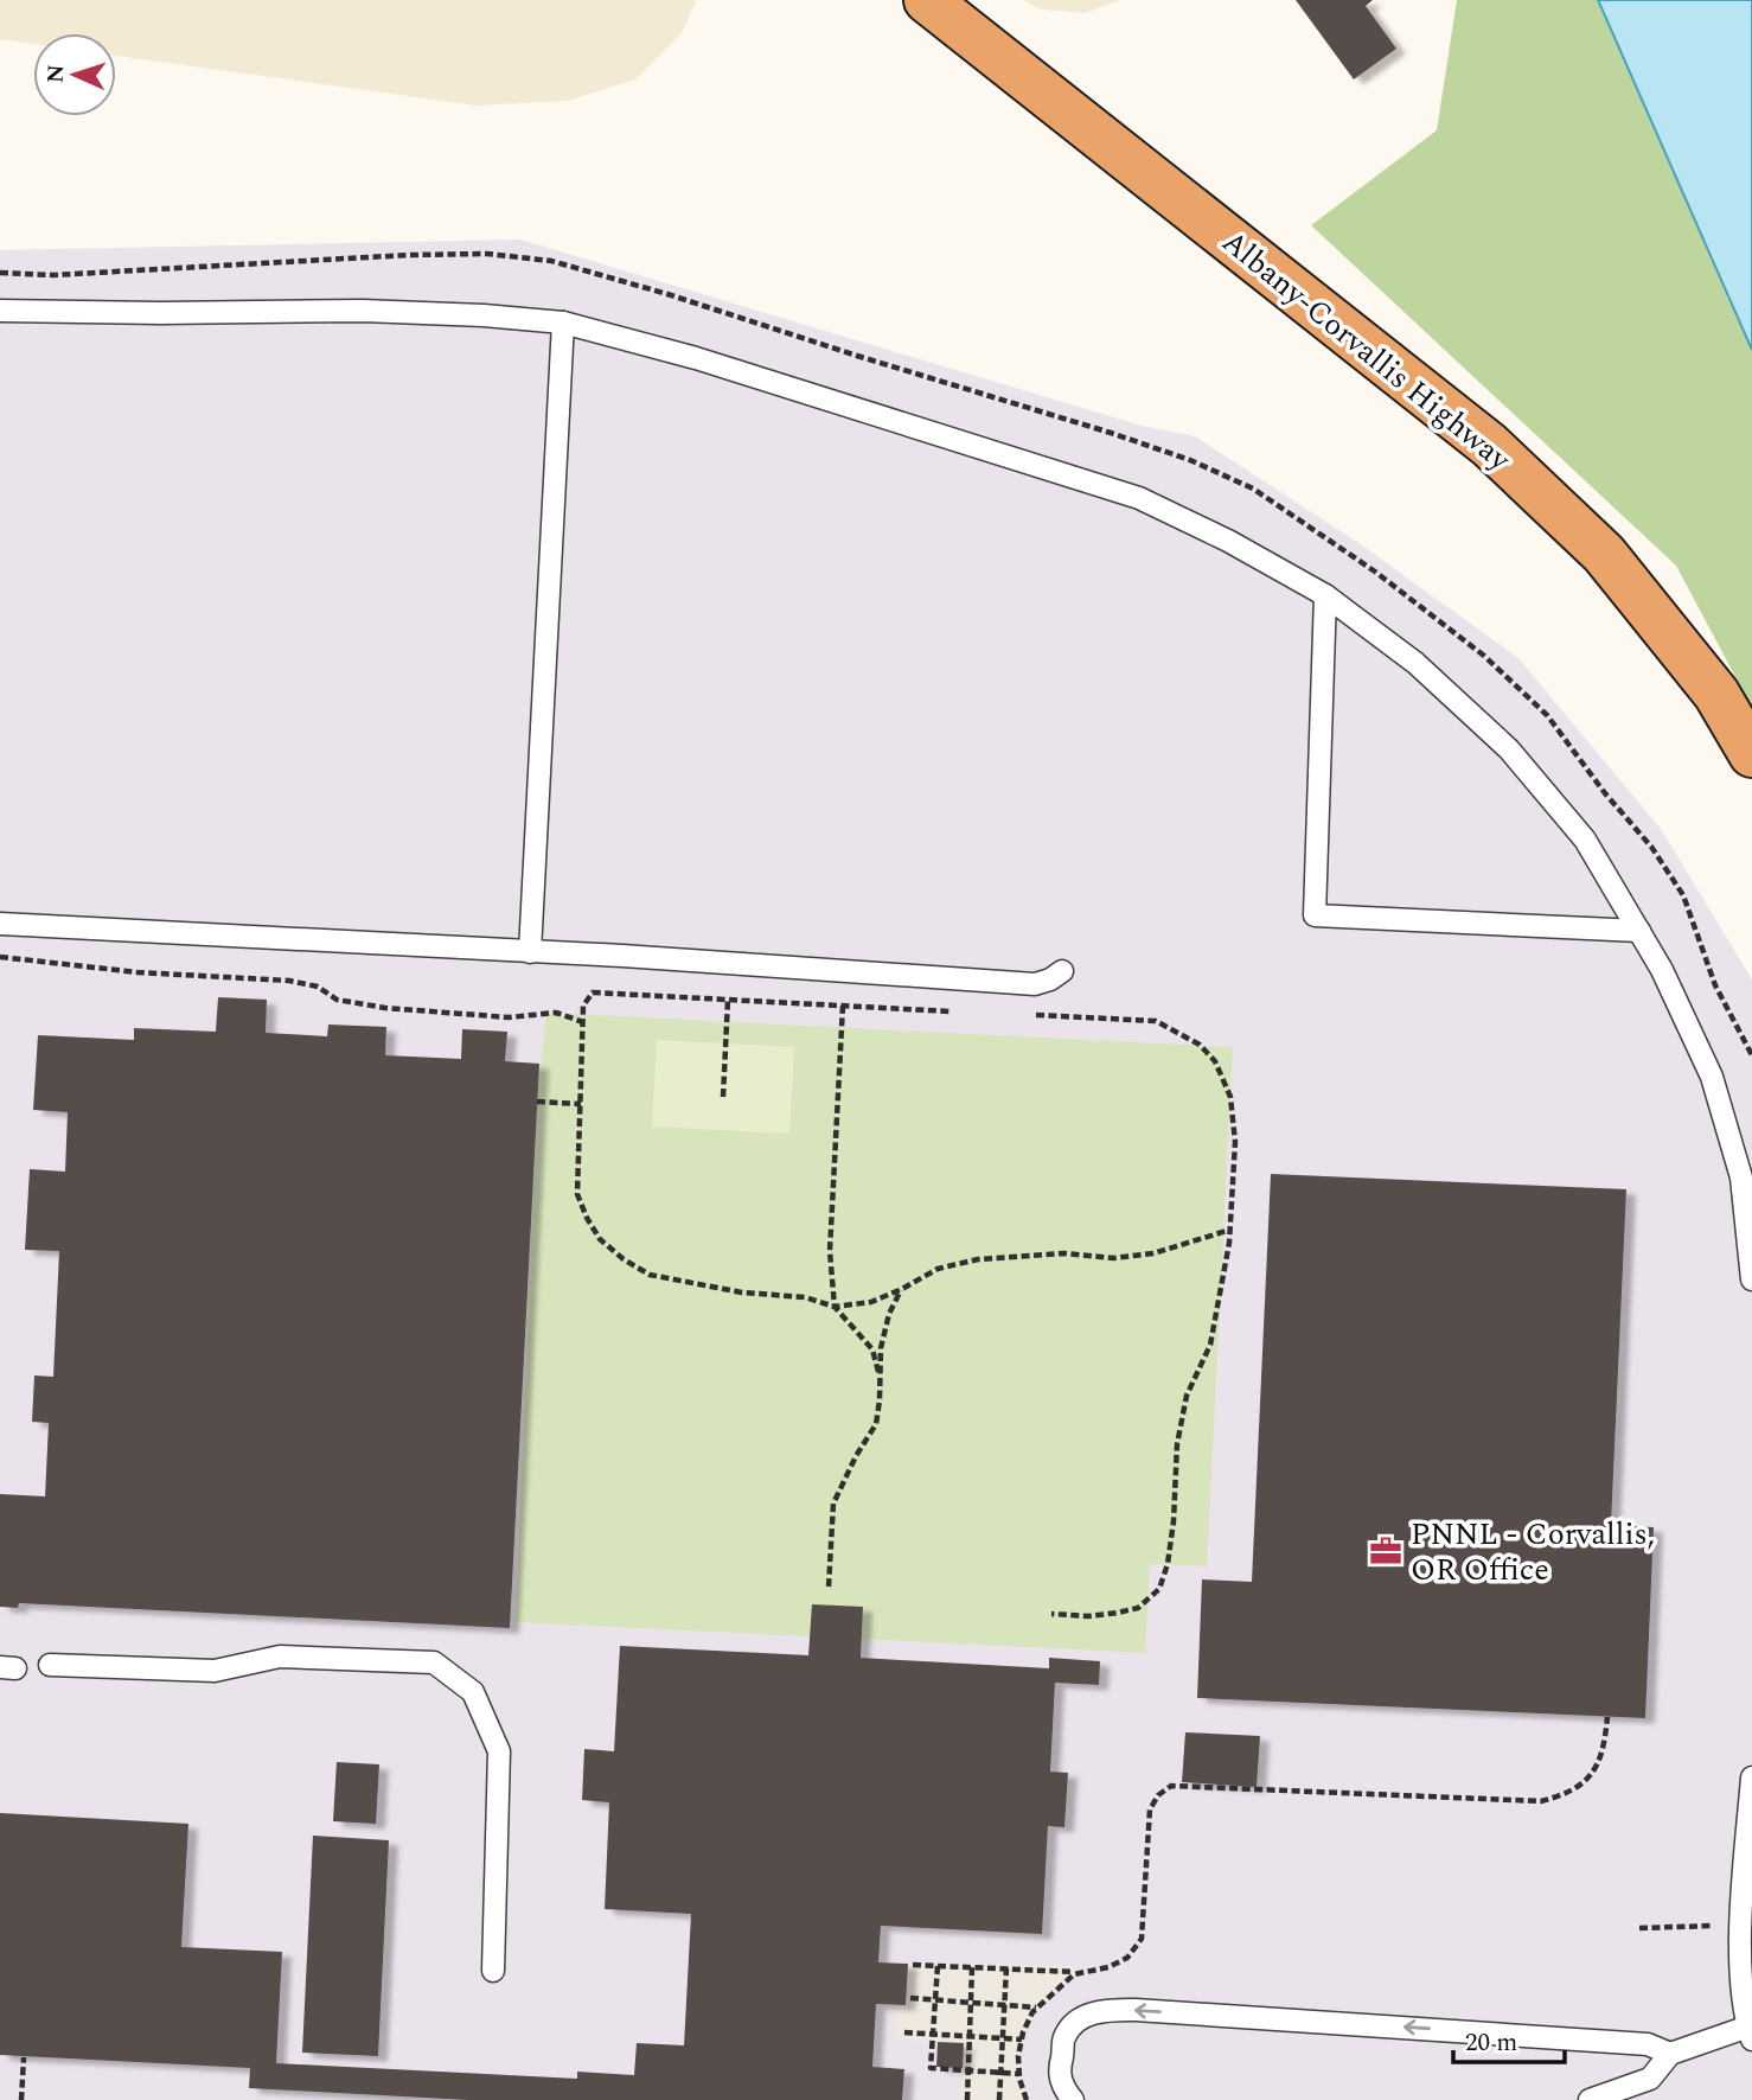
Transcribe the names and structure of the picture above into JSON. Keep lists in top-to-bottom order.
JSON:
{
  "streets": {
    "highway": ["Albany-Corvallis Highway"]
  },
  "places": {
    "office": ["PNNL - Corvallis, OR Office"]
  },
  "scale_bar": "20 m",
  "north": "left"
}
